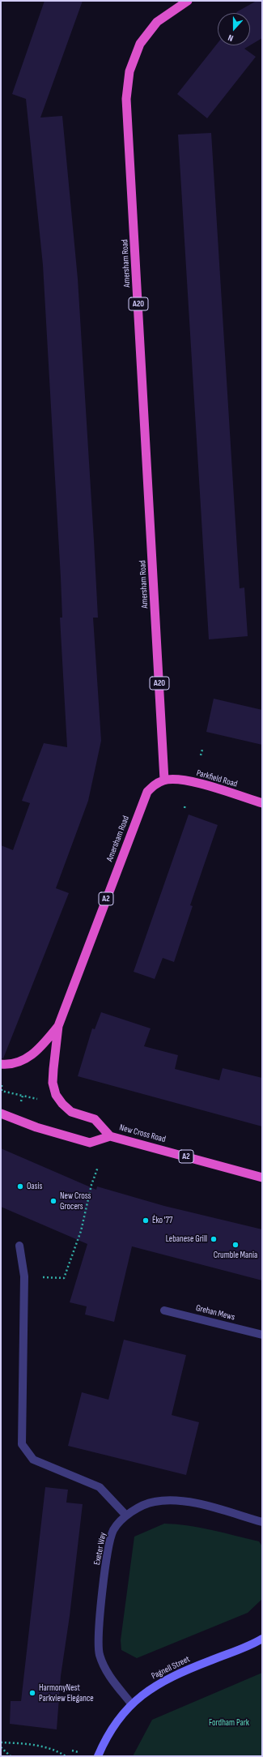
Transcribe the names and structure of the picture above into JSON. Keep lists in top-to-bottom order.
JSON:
{
  "streets": {
    "highway": [
      "Amersham Road",
      "A20",
      "Parkfield Road",
      "A2",
      "New Cross Road"
    ],
    "main road": ["Pagnell Street"],
    "street": ["Grehan Mews", "Exeter Way"]
  },
  "crossings": [
    ["Amersham Road", "Parkfield Road"],
    ["Amersham Road", "A2"],
    ["Amersham Road", "New Cross Road"],
    ["Exeter Way", "Pagnell Street"]
  ],
  "parks": ["Fordham Park"],
  "places": [
    "Oasis",
    "New Cross Grocers",
    "Éko '77",
    "Lebanese Grill",
    "Crumble Mania",
    "HarmonyNest Parkview Elegance"
  ],
  "north": "bottom"
}
